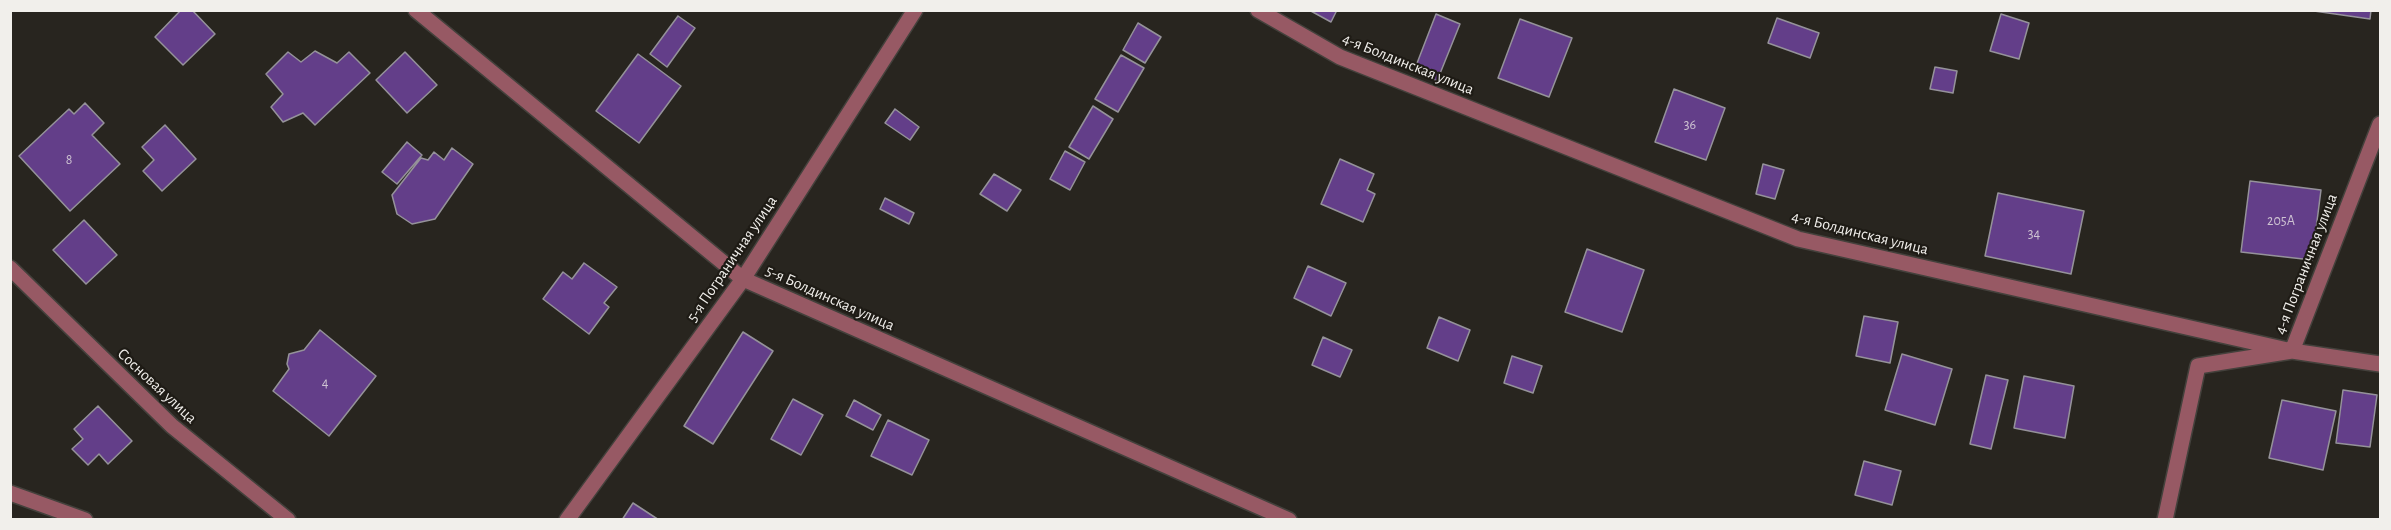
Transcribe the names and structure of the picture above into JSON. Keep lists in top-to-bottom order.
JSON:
{
  "streets": {
    "street": [
      "4-я Болдинская улица",
      "5-я Пограничная улица",
      "4-я Пограничная улица",
      "5-я Болдинская улица",
      "Сосновая улица"
    ]
  },
  "crossings": [
    ["4-я Болдинская улица", "4-я Пограничная улица"],
    ["5-я Пограничная улица", "5-я Болдинская улица"]
  ],
  "house_numbers": [
    "36",
    "8",
    "205А",
    "34",
    "4"
  ]
}
